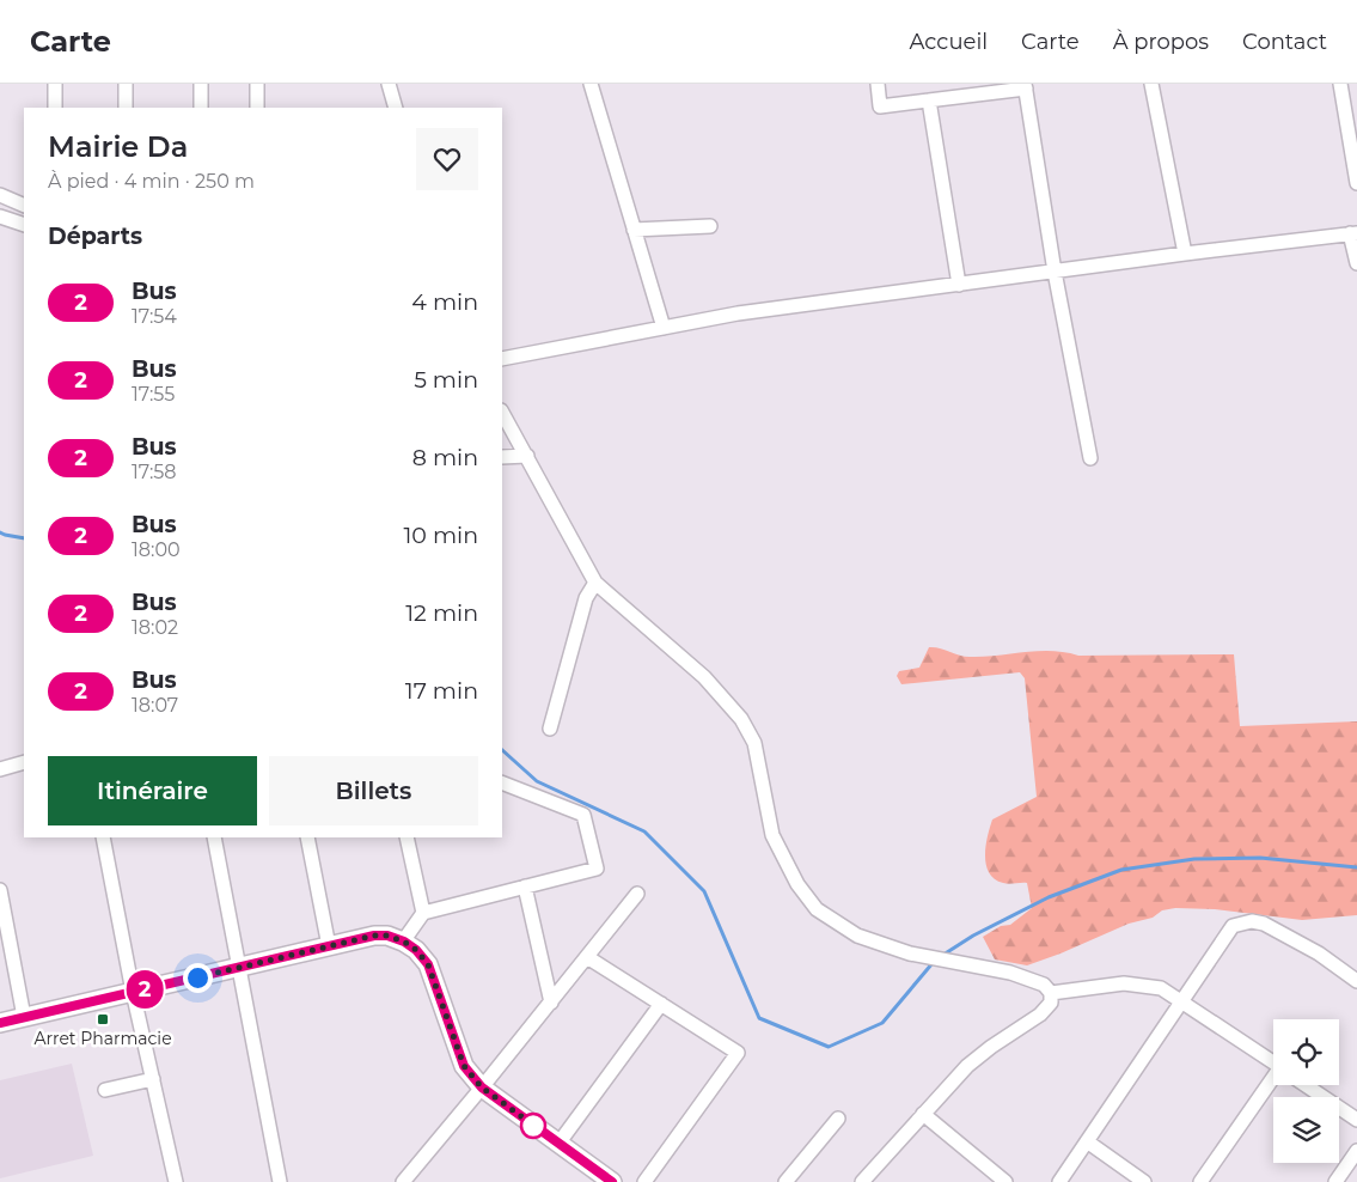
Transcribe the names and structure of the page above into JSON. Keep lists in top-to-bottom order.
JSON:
{
  "places": {
    "transit": ["Arret Pharmacie"]
  },
  "lines": ["bus line 2"],
  "page": {
    "header": "Carte",
    "nav": [
      "Accueil",
      "Carte",
      "À propos",
      "Contact"
    ],
    "on_map": "2",
    "heading": [
      ["Mairie Da", "À pied · 4 min · 250 m"],
      "Départs"
    ],
    "list": [
      {
        "mark": "2",
        "name": "Bus",
        "note": "17:54",
        "value": "4 min"
      },
      {
        "mark": "2",
        "name": "Bus",
        "note": "17:55",
        "value": "5 min"
      },
      {
        "mark": "2",
        "name": "Bus",
        "note": "17:58",
        "value": "8 min"
      },
      {
        "mark": "2",
        "name": "Bus",
        "note": "18:00",
        "value": "10 min"
      },
      {
        "mark": "2",
        "name": "Bus",
        "note": "18:02",
        "value": "12 min"
      },
      {
        "mark": "2",
        "name": "Bus",
        "note": "18:07",
        "value": "17 min"
      }
    ],
    "buttons": ["Itinéraire", "Billets"]
  }
}
